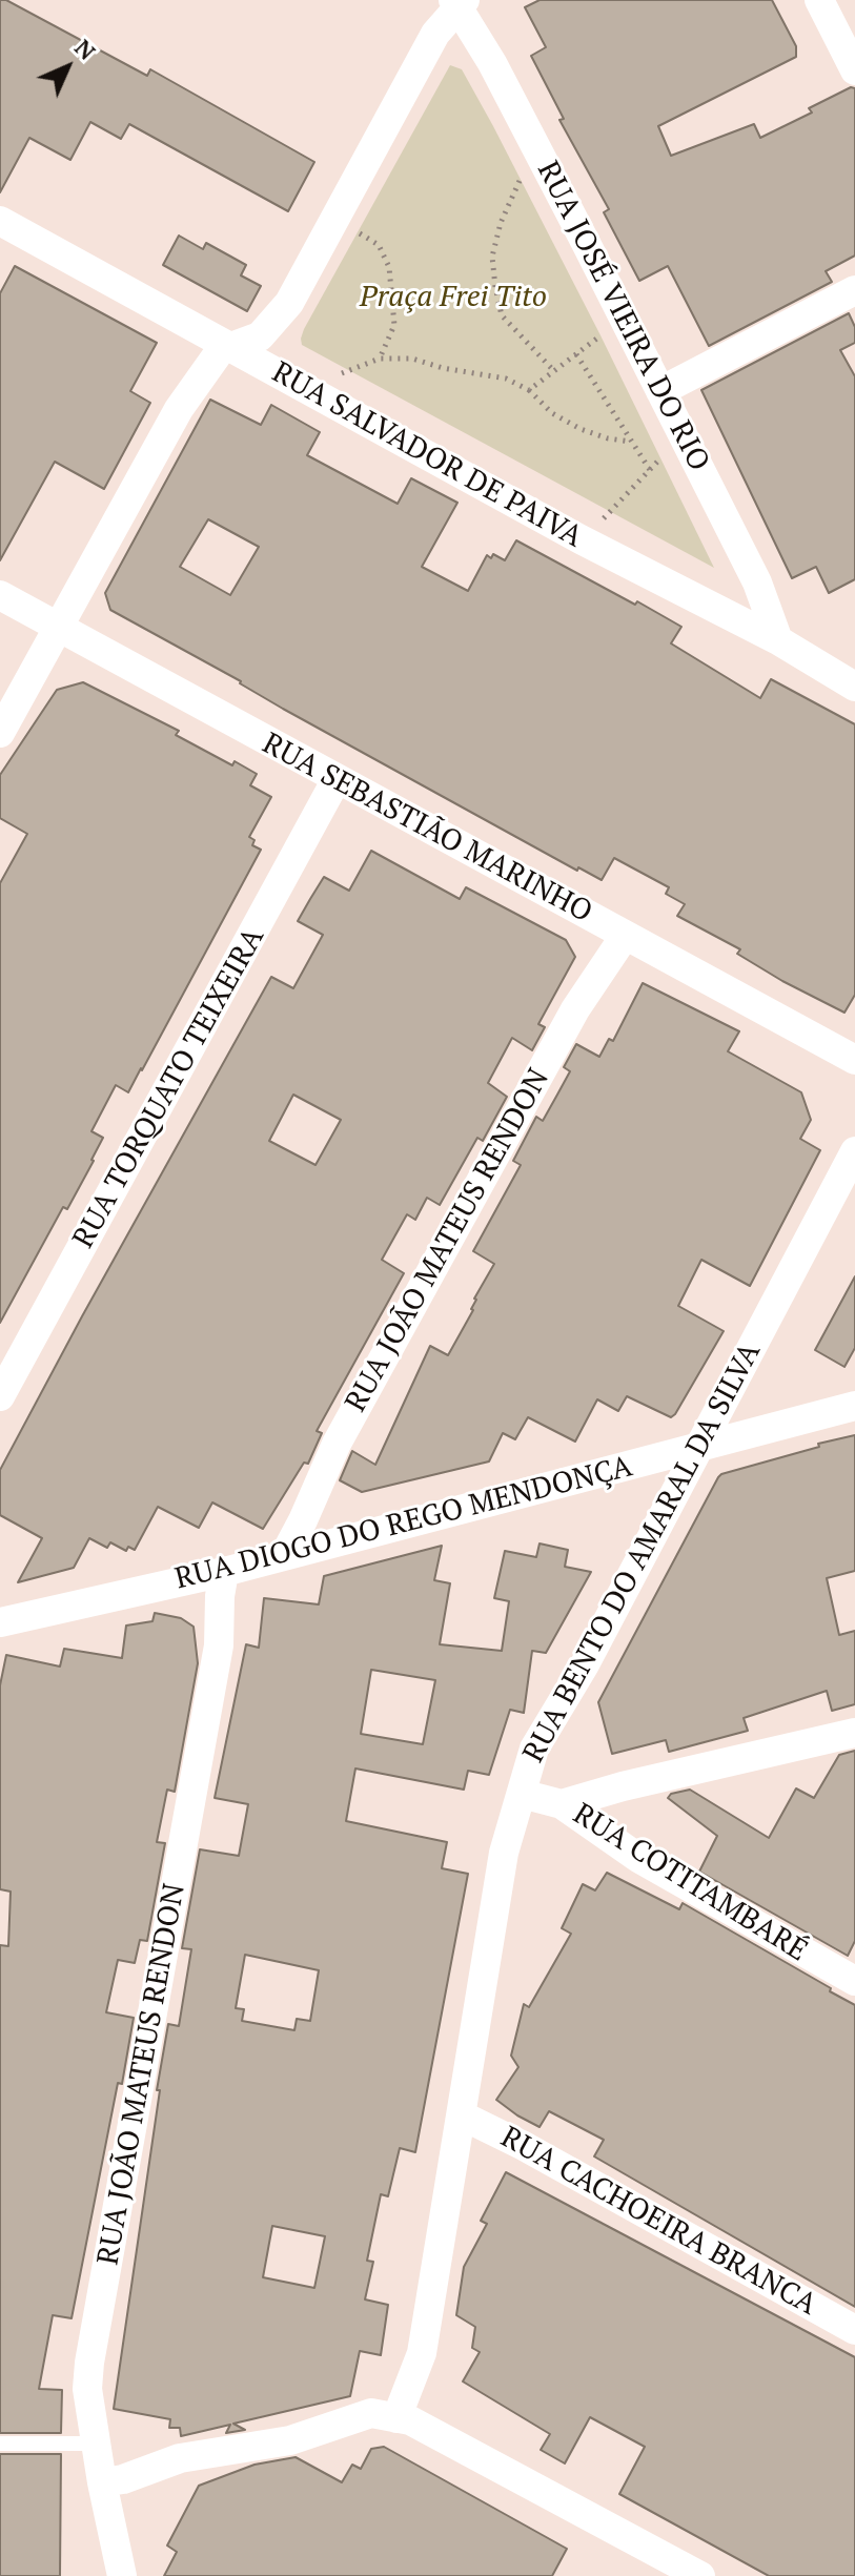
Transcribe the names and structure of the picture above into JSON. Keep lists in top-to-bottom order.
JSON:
{
  "streets": {
    "street": [
      "RUA JOSÉ VIEIRA DO RIO",
      "RUA SALVADOR DE PAIVA",
      "RUA SEBASTIÃO MARINHO",
      "RUA TORQUATO TEIXEIRA",
      "RUA JOÃO MATEUS RENDON",
      "RUA DIOGO DO REGO MENDONÇA",
      "RUA BENTO DO AMARAL DA SILVA",
      "RUA COTITAMBARÉ",
      "RUA CACHOEIRA BRANCA"
    ]
  },
  "crossings": [
    ["RUA JOSÉ VIEIRA DO RIO", "RUA SALVADOR DE PAIVA"],
    ["RUA SEBASTIÃO MARINHO", "RUA TORQUATO TEIXEIRA"],
    ["RUA SEBASTIÃO MARINHO", "RUA JOÃO MATEUS RENDON"],
    ["RUA JOÃO MATEUS RENDON", "RUA DIOGO DO REGO MENDONÇA"],
    ["RUA DIOGO DO REGO MENDONÇA", "RUA BENTO DO AMARAL DA SILVA"],
    ["RUA BENTO DO AMARAL DA SILVA", "RUA COTITAMBARÉ"],
    ["RUA BENTO DO AMARAL DA SILVA", "RUA CACHOEIRA BRANCA"]
  ],
  "parks": ["Praça Frei Tito"],
  "north": "top right"
}
